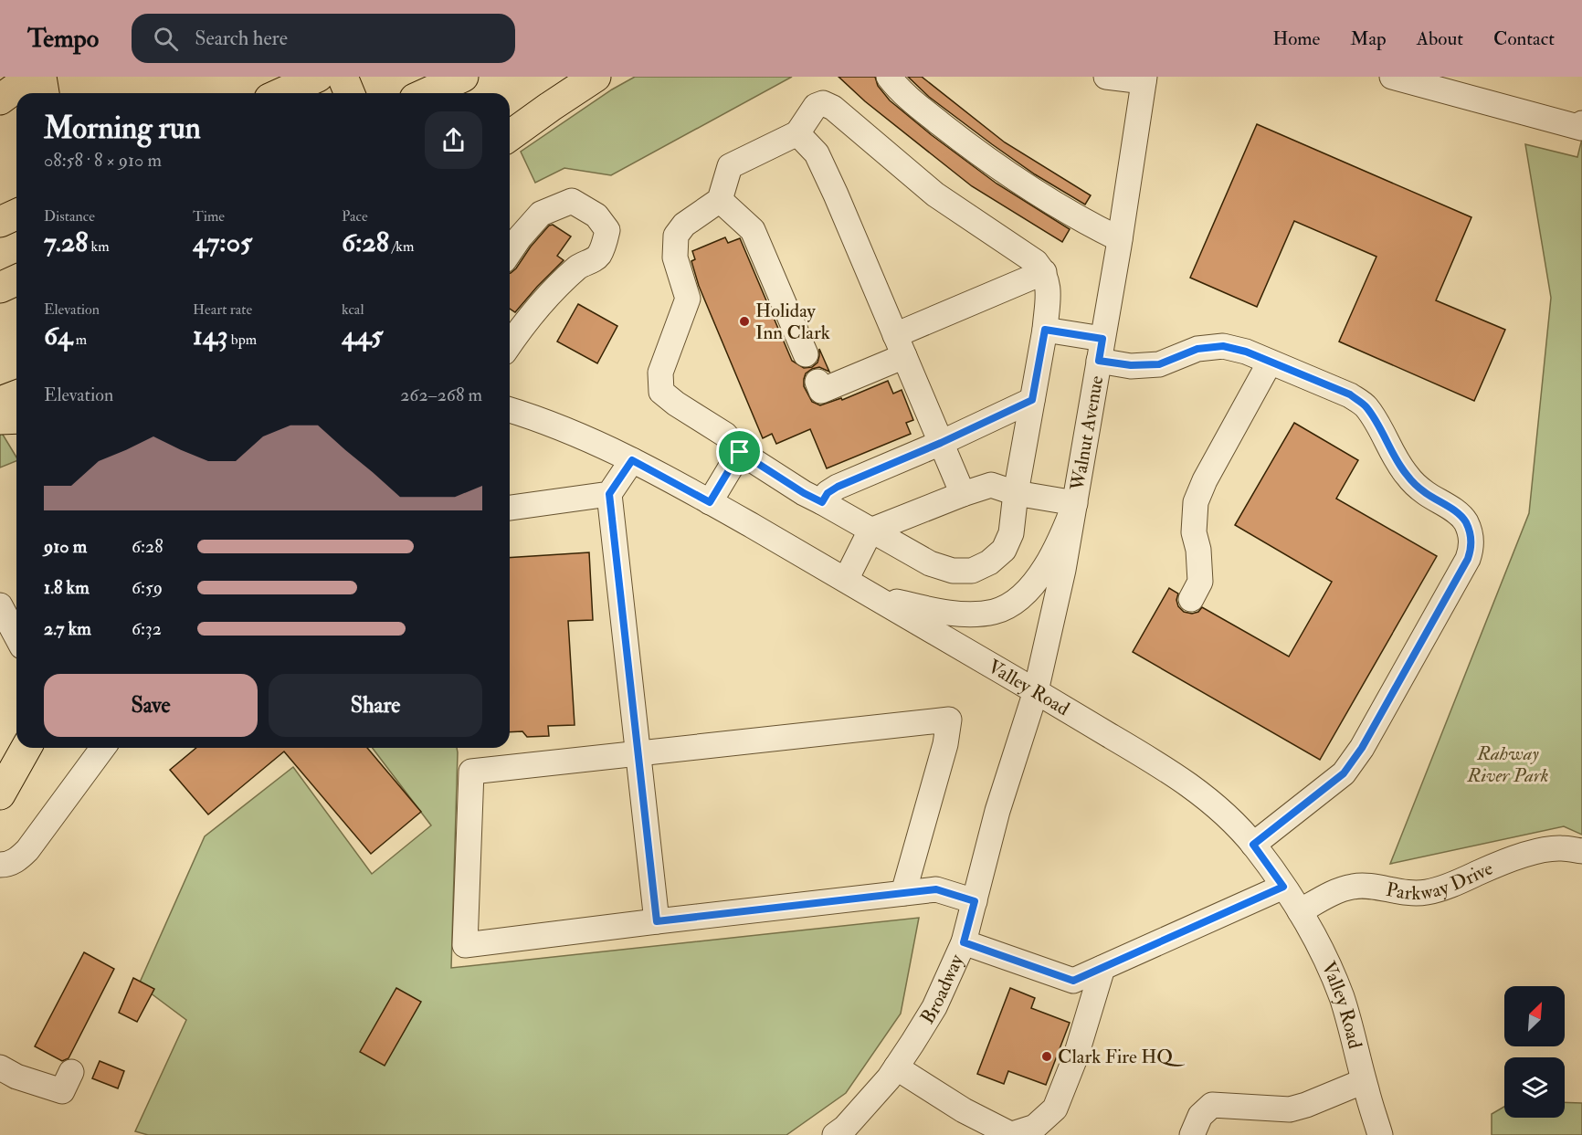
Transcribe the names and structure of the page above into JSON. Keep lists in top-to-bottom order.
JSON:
{
  "streets": {
    "street": [
      "Walnut Avenue",
      "Valley Road",
      "Parkway Drive",
      "Broadway"
    ]
  },
  "crossings": [
    ["Walnut Avenue", "Valley Road"],
    ["Walnut Avenue", "Broadway"],
    ["Valley Road", "Parkway Drive"],
    ["Valley Road", "Broadway"]
  ],
  "parks": ["Rahway River Park"],
  "places": ["Holiday Inn Clark", "Clark Fire HQ"],
  "north": "top right",
  "page": {
    "header": "Tempo",
    "search": "Search here",
    "nav": [
      "Home",
      "Map",
      "About",
      "Contact"
    ],
    "heading": ["Morning run", "08:58 · 8 × 910 m"],
    "stats": [
      ["Distance", "7.28 km"],
      ["Time", "47:05"],
      ["Pace", "6:28 /km"],
      ["Elevation", "64 m"],
      ["Heart rate", "143 bpm"],
      ["kcal", "445"]
    ],
    "chart": ["Elevation", "262–268 m"],
    "list": [
      {
        "name": "910 m",
        "note": "6:28"
      },
      {
        "name": "1.8 km",
        "note": "6:59"
      },
      {
        "name": "2.7 km",
        "note": "6:32"
      }
    ],
    "buttons": ["Save", "Share"]
  }
}
